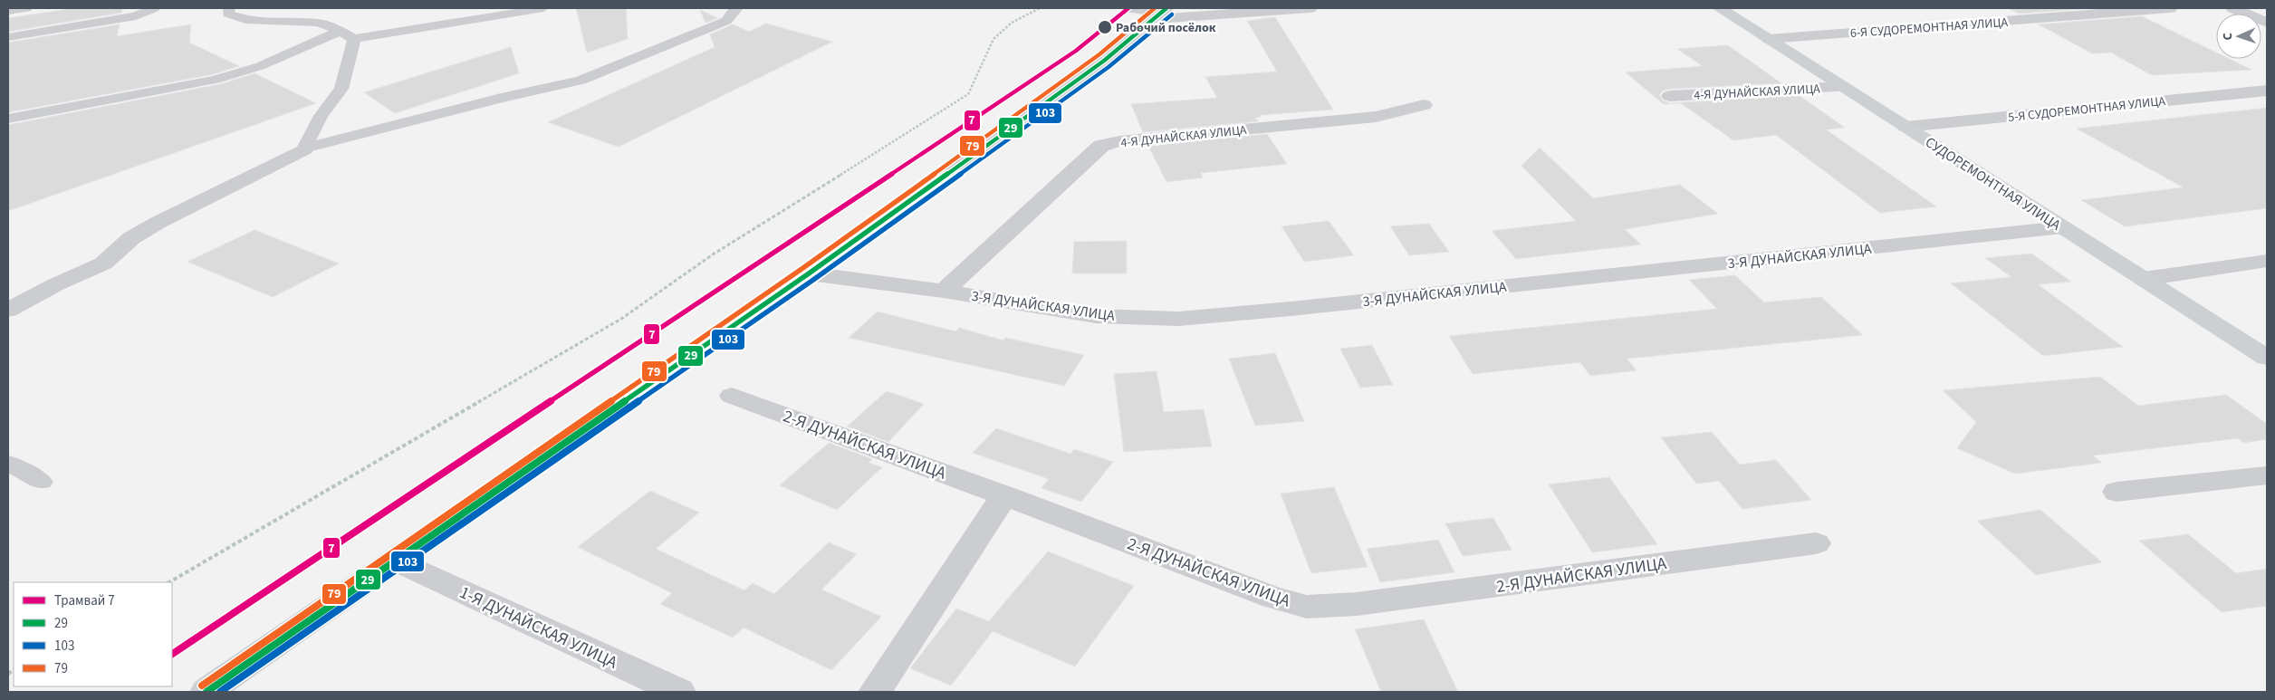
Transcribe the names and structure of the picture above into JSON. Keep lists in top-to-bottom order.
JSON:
{
  "streets": {
    "main road": ["СУДОРЕМОНТНАЯ УЛИЦА"],
    "street": [
      "6-Я СУДОРЕМОНТНАЯ УЛИЦА",
      "4-Я ДУНАЙСКАЯ УЛИЦА",
      "5-Я СУДОРЕМОНТНАЯ УЛИЦА",
      "3-Я ДУНАЙСКАЯ УЛИЦА",
      "2-Я ДУНАЙСКАЯ УЛИЦА",
      "1-Я ДУНАЙСКАЯ УЛИЦА"
    ]
  },
  "crossings": [
    ["6-Я СУДОРЕМОНТНАЯ УЛИЦА", "СУДОРЕМОНТНАЯ УЛИЦА"],
    ["4-Я ДУНАЙСКАЯ УЛИЦА", "СУДОРЕМОНТНАЯ УЛИЦА"],
    ["4-Я ДУНАЙСКАЯ УЛИЦА", "3-Я ДУНАЙСКАЯ УЛИЦА"],
    ["5-Я СУДОРЕМОНТНАЯ УЛИЦА", "СУДОРЕМОНТНАЯ УЛИЦА"],
    ["СУДОРЕМОНТНАЯ УЛИЦА", "3-Я ДУНАЙСКАЯ УЛИЦА"]
  ],
  "places": ["Рабочий посёлок"],
  "lines": [
    "tram line 7",
    "transit line 29",
    "transit line 79",
    "transit line 103"
  ],
  "legend": [
    "Трамвай 7",
    "29",
    "103",
    "79"
  ],
  "north": "left"
}
